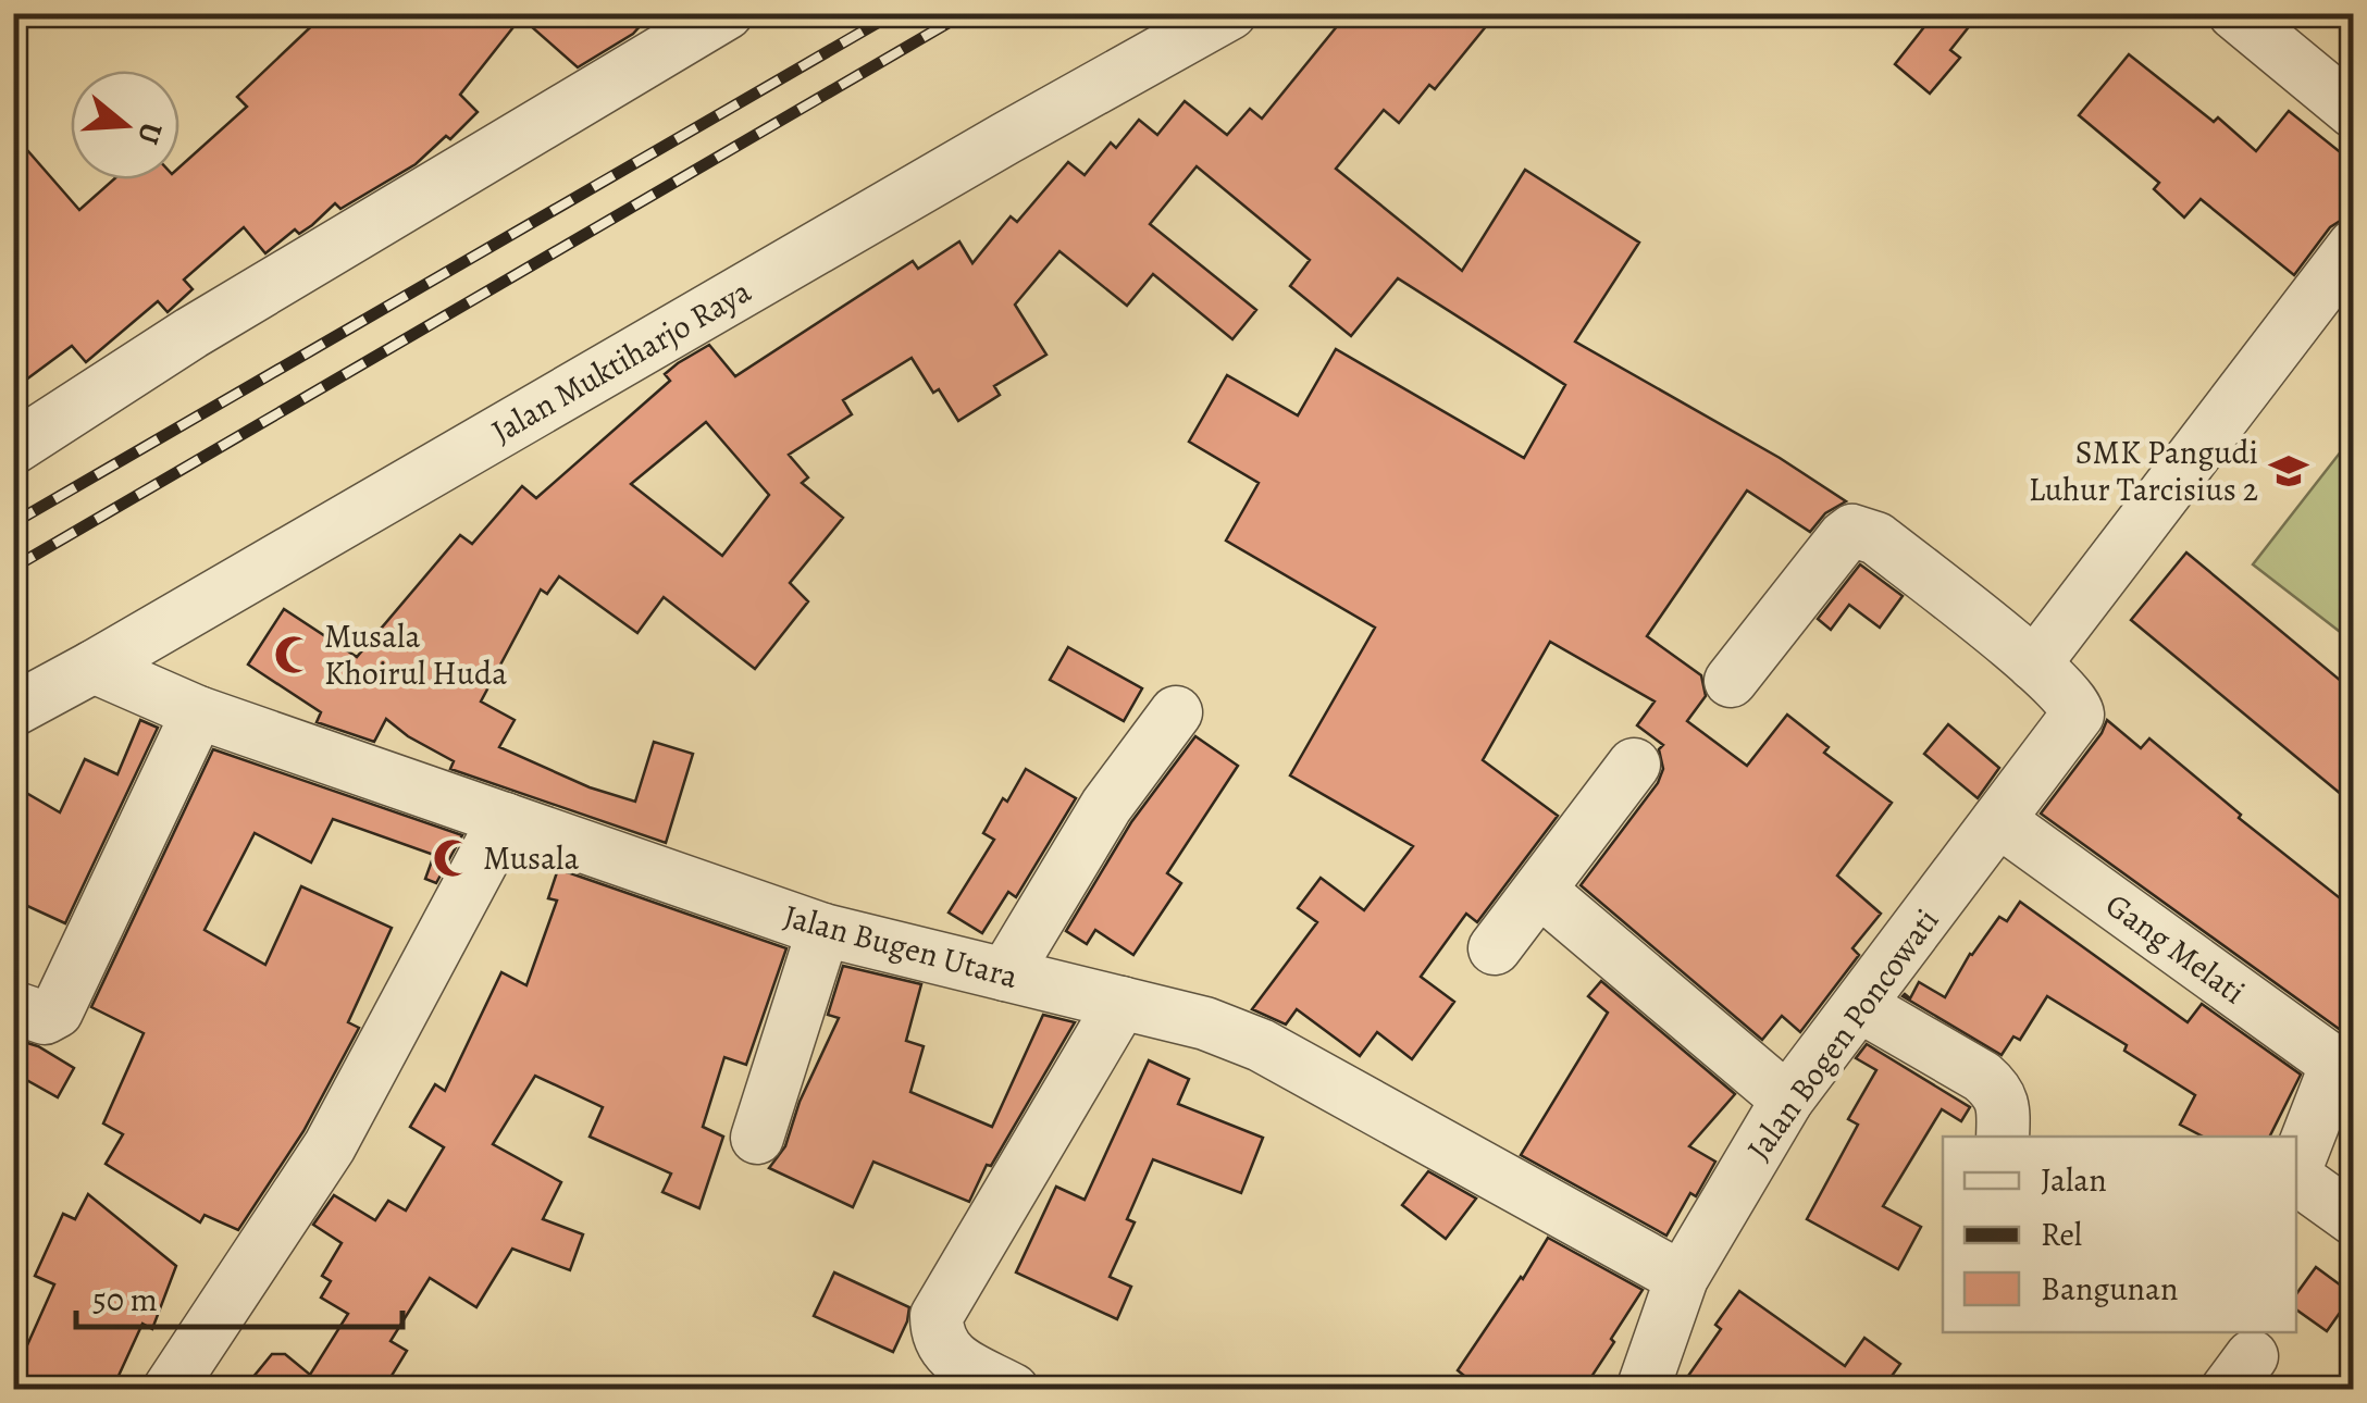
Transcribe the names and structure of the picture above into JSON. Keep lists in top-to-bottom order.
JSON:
{
  "streets": {
    "street": [
      "Jalan Muktiharjo Raya",
      "Jalan Bugen Utara",
      "Gang Melati",
      "Jalan Bogen Poncowati"
    ]
  },
  "crossings": [
    ["Jalan Muktiharjo Raya", "Jalan Bugen Utara"],
    ["Jalan Bugen Utara", "Jalan Bogen Poncowati"],
    ["Gang Melati", "Jalan Bogen Poncowati"]
  ],
  "places": {
    "school or university": ["SMK Pangudi Luhur Tarcisius 2"],
    "mosque": ["Musala Khoirul Huda", "Musala"]
  },
  "legend": ["Jalan", "Rel", "Bangunan"],
  "scale_bar": "50 m",
  "north": "right"
}
